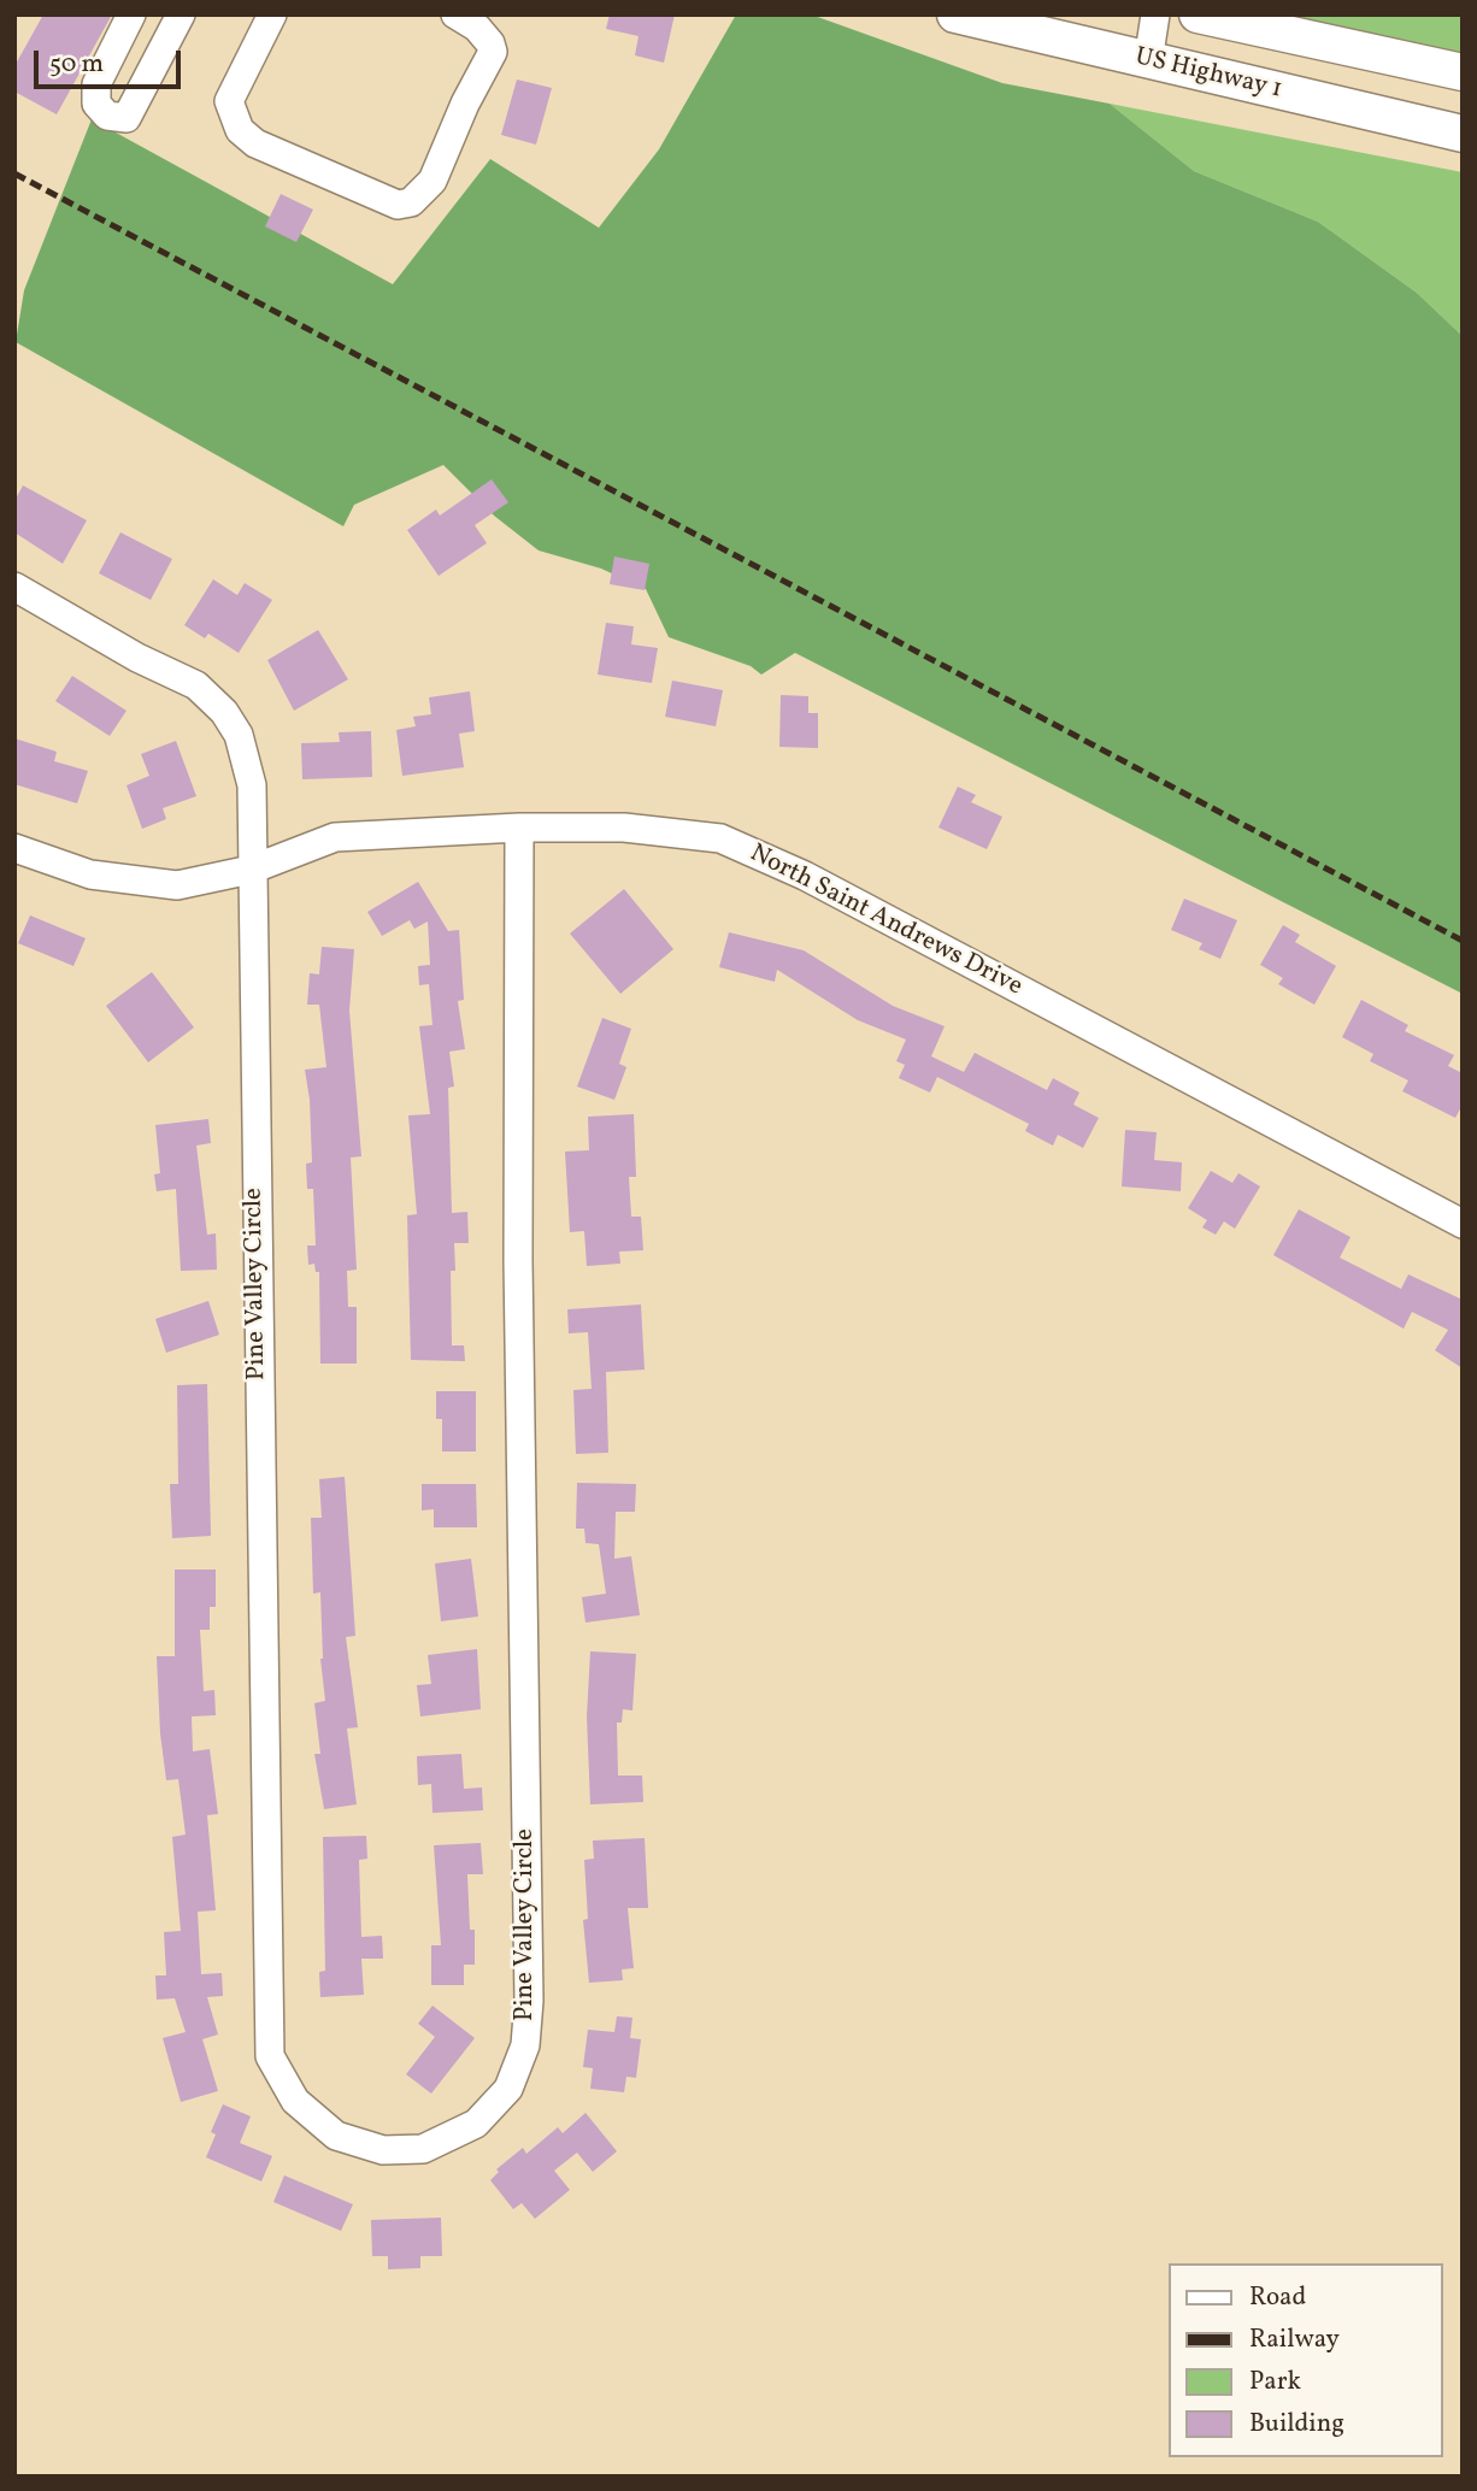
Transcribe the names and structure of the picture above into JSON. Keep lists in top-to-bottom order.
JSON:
{
  "streets": {
    "main road": ["US Highway 1"],
    "street": ["North Saint Andrews Drive", "Pine Valley Circle"]
  },
  "crossings": [
    ["North Saint Andrews Drive", "Pine Valley Circle"]
  ],
  "legend": [
    "Road",
    "Railway",
    "Park",
    "Building"
  ],
  "scale_bar": "50 m"
}
